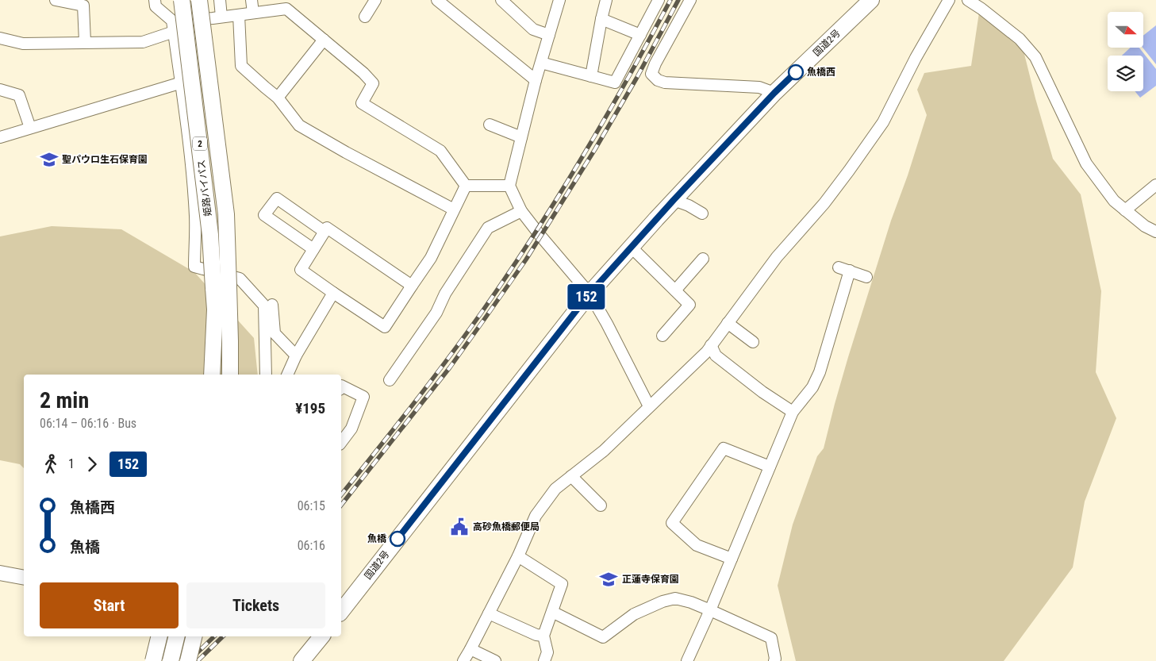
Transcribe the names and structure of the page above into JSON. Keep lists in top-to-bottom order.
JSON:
{
  "streets": {
    "highway": ["国道2号", "2", "姫路バイパス"]
  },
  "places": {
    "other": ["魚橋西", "魚橋"],
    "school or university": ["聖パウロ生石保育園", "正蓮寺保育園"],
    "public building": ["高砂魚橋郵便局"]
  },
  "lines": ["bus line 152"],
  "north": "right",
  "page": {
    "on_map": "152",
    "heading": ["2 min", "06:14 – 06:16 · Bus", "¥195"],
    "legs": ["1", "152"],
    "list": [
      {
        "name": "魚橋西",
        "value": "06:15"
      },
      {
        "name": "魚橋",
        "value": "06:16"
      }
    ],
    "buttons": ["Start", "Tickets"]
  }
}
